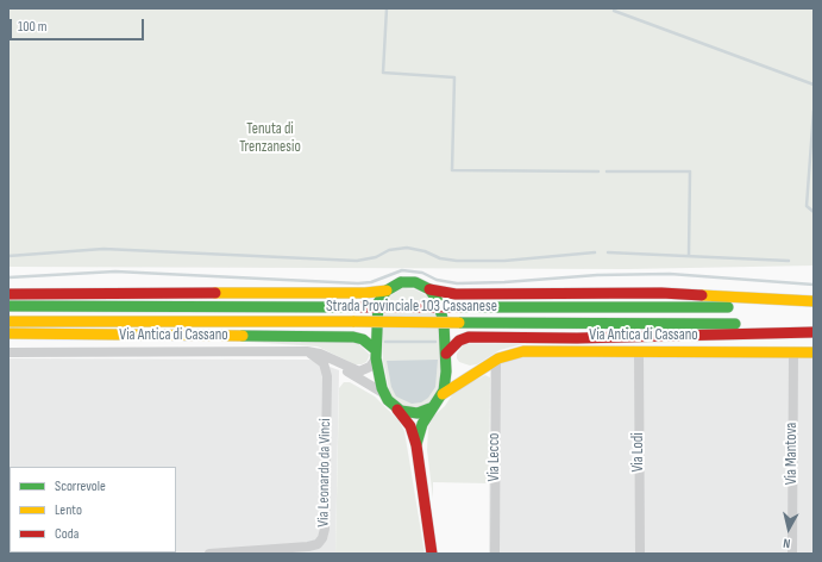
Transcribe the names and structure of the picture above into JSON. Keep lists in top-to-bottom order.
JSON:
{
  "streets": {
    "main road": ["Strada Provinciale 103 Cassanese", "Via Antica di Cassano"],
    "street": [
      "Via Lodi",
      "Via Mantova",
      "Via Lecco",
      "Via Leonardo da Vinci"
    ]
  },
  "crossings": [
    ["Via Antica di Cassano", "Via Lodi"],
    ["Via Antica di Cassano", "Via Mantova"],
    ["Via Antica di Cassano", "Via Lecco"]
  ],
  "parks": ["Tenuta di Trenzanesio"],
  "legend": ["Scorrevole", "Lento", "Coda"],
  "scale_bar": "100 m",
  "north": "bottom"
}
